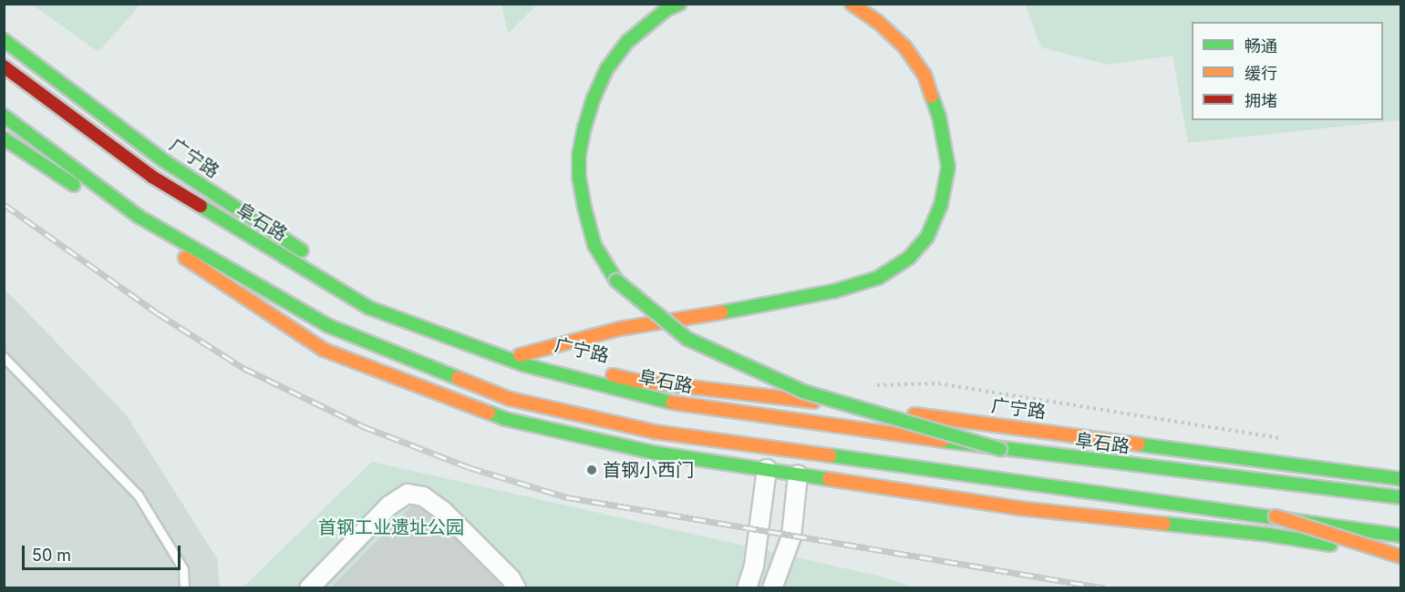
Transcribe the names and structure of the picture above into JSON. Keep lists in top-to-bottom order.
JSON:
{
  "streets": {
    "main road": ["广宁路", "阜石路"]
  },
  "parks": ["首钢工业遗址公园"],
  "places": ["首钢小西门"],
  "legend": ["畅通", "缓行", "拥堵"],
  "scale_bar": "50 m"
}
